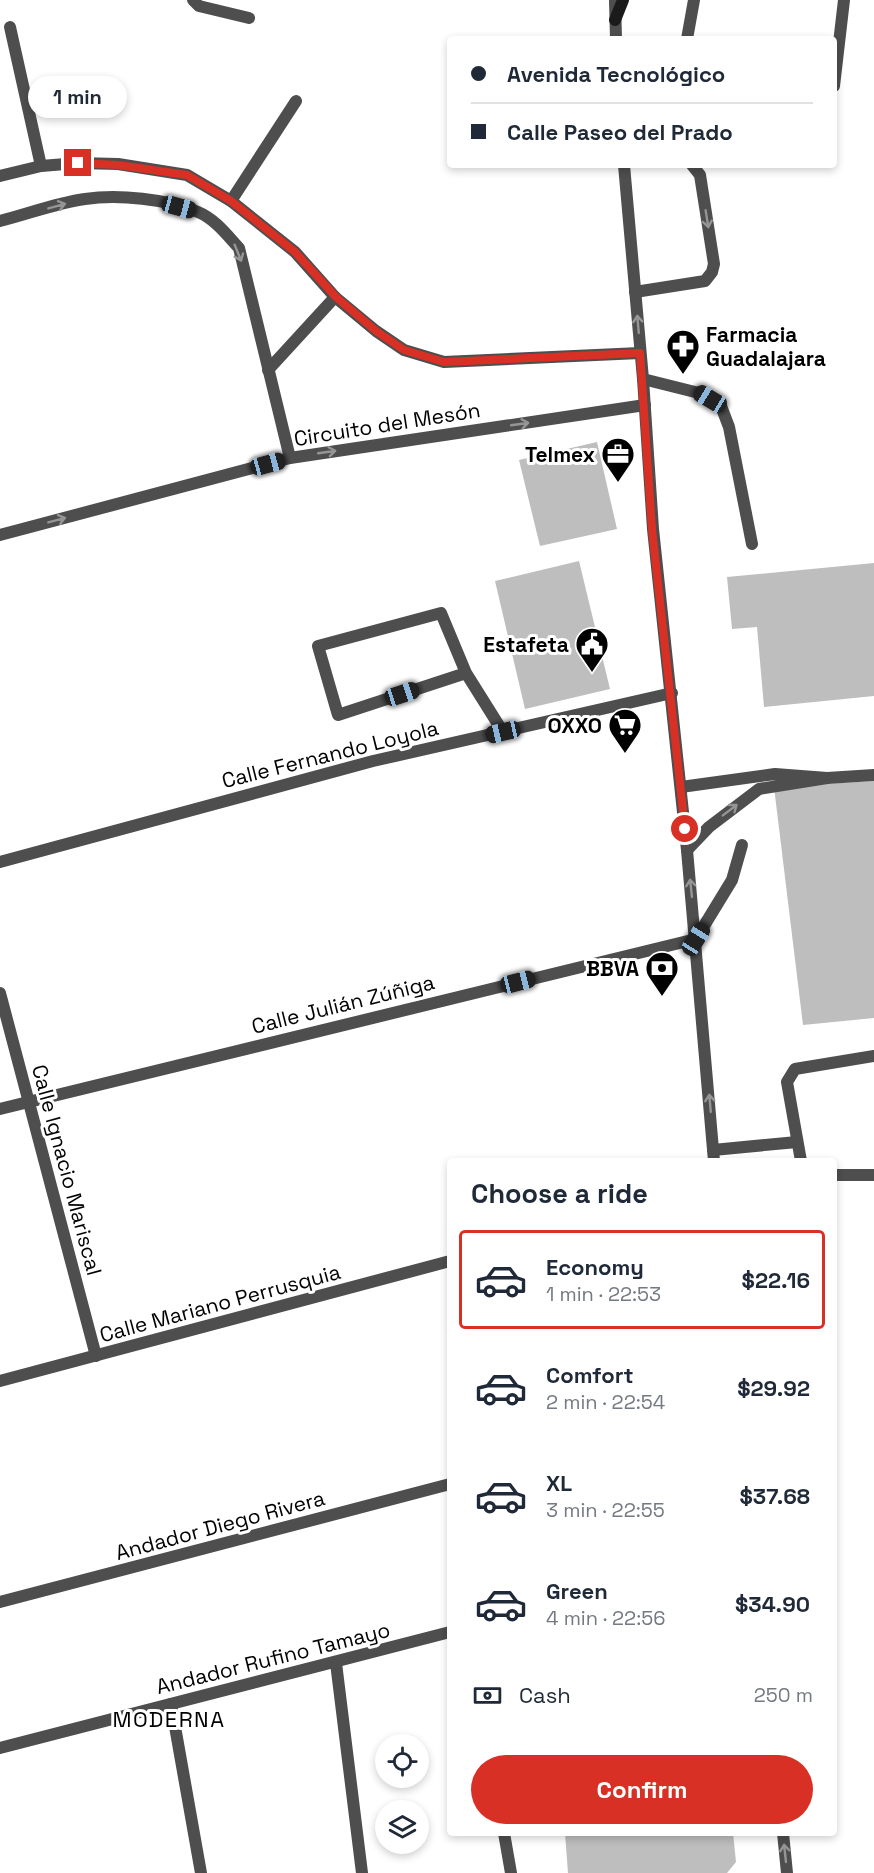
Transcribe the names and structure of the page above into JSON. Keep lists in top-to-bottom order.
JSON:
{
  "streets": {
    "street": [
      "Circuito del Mesón",
      "Calle Fernando Loyola",
      "Calle Julián Zúñiga",
      "Calle Ignacio Mariscal",
      "Calle Mariano Perrusquia",
      "Andador Diego Rivera",
      "Andador Rufino Tamayo"
    ]
  },
  "crossings": [
    ["Calle Julián Zúñiga", "Calle Ignacio Mariscal"],
    ["Calle Ignacio Mariscal", "Calle Mariano Perrusquia"]
  ],
  "one_way": ["Circuito del Mesón"],
  "districts": ["MODERNA"],
  "places": {
    "pharmacy": ["Farmacia Guadalajara"],
    "office": ["Telmex"],
    "public building": ["Estafeta"],
    "supermarket": ["OXXO"],
    "bank": ["BBVA"]
  },
  "page": {
    "banner": ["Avenida Tecnológico", "Calle Paseo del Prado"],
    "bubble": "1 min",
    "heading": "Choose a ride",
    "list": [
      {
        "name": "Economy",
        "note": "1 min · 22:53",
        "value": "$22.16"
      },
      {
        "name": "Comfort",
        "note": "2 min · 22:54",
        "value": "$29.92"
      },
      {
        "name": "XL",
        "note": "3 min · 22:55",
        "value": "$37.68"
      },
      {
        "name": "Green",
        "note": "4 min · 22:56",
        "value": "$34.90"
      }
    ],
    "pay": ["Cash", "250 m"],
    "buttons": "Confirm"
  }
}
